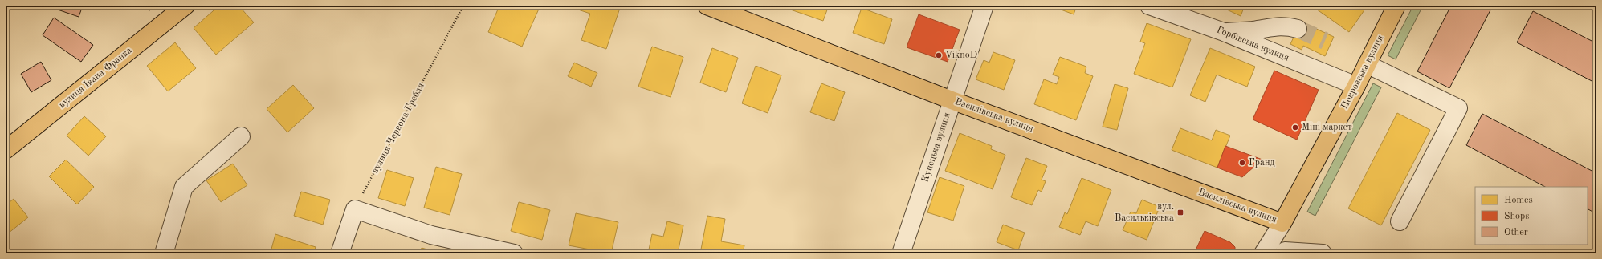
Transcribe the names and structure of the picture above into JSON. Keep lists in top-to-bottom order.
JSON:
{
  "streets": {
    "main road": ["Покровська вулиця", "вулиця Івана Франка", "Василівська вулиця"],
    "street": ["Горбівська вулиця", "Купецька вулиця"],
    "path": ["вулиця Червона Гребля"]
  },
  "crossings": [
    ["Горбівська вулиця", "Покровська вулиця"],
    ["Покровська вулиця", "Василівська вулиця"],
    ["Василівська вулиця", "Купецька вулиця"]
  ],
  "places": {
    "other": ["ViknoD", "Міні маркет", "Гранд"],
    "transit": ["вул. Васильківська"]
  },
  "legend": ["Homes", "Shops", "Other"]
}
